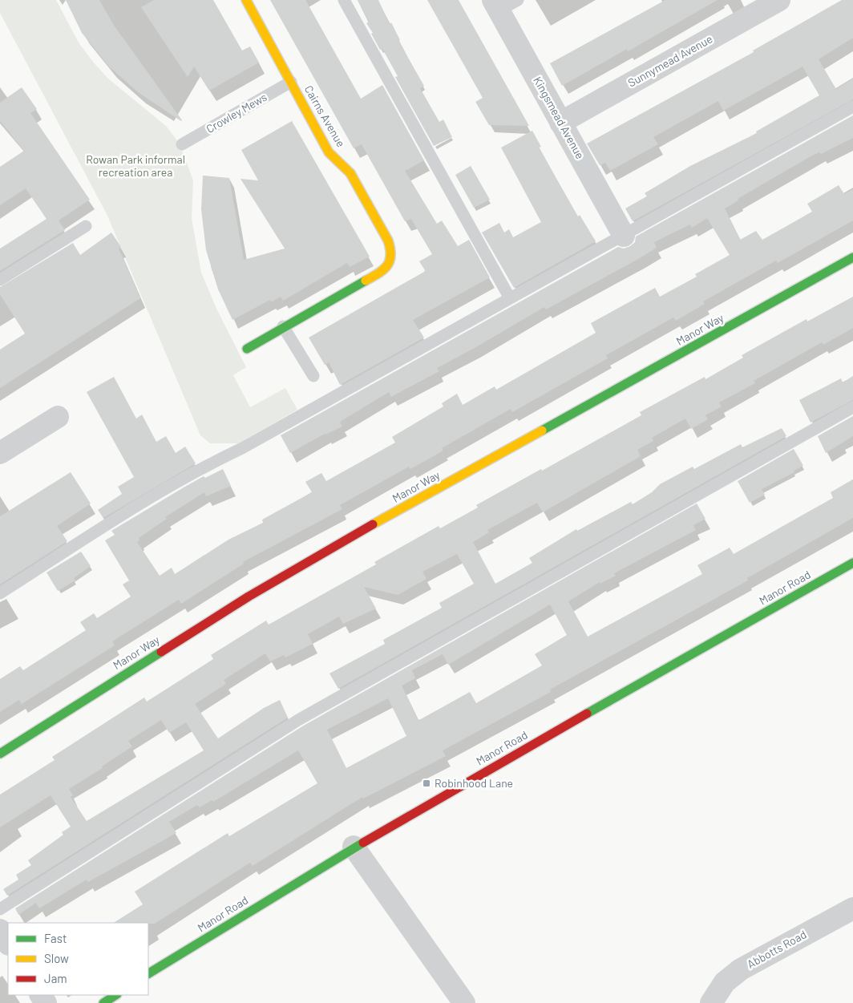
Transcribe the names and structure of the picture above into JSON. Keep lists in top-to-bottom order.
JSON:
{
  "streets": {
    "street": [
      "Sunnymead Avenue",
      "Cairns Avenue",
      "Kingsmead Avenue",
      "Manor Way",
      "Manor Road",
      "Abbotts Road"
    ],
    "lane": ["Crowley Mews"]
  },
  "crossings": [
    ["Sunnymead Avenue", "Kingsmead Avenue"],
    ["Crowley Mews", "Cairns Avenue"]
  ],
  "parks": ["Rowan Park informal recreation area"],
  "places": {
    "transit": ["Robinhood Lane"]
  },
  "legend": ["Fast", "Slow", "Jam"]
}
